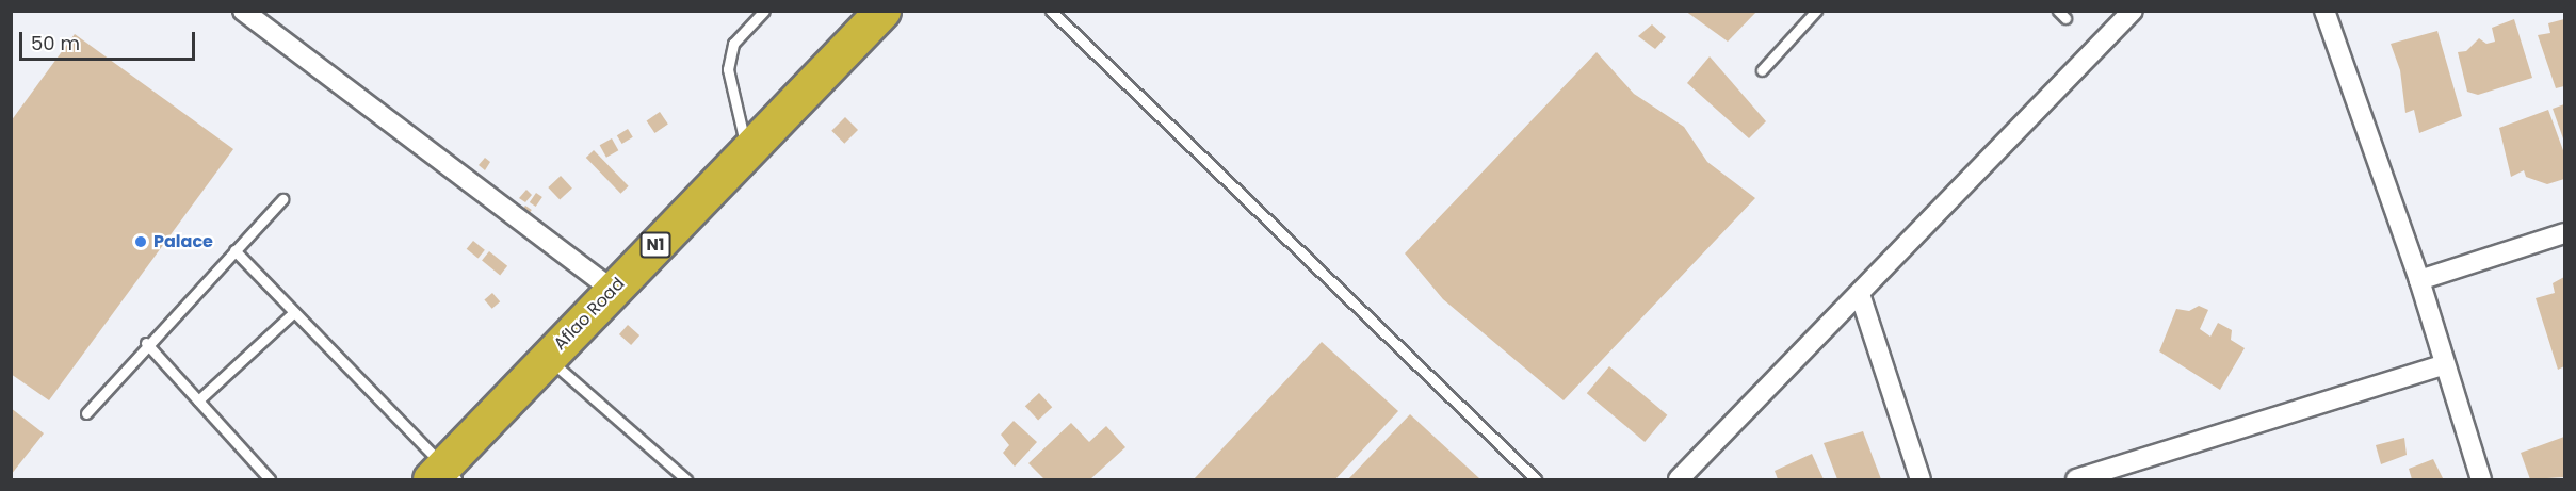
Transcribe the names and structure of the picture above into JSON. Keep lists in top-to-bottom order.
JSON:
{
  "streets": {
    "highway": ["N1", "Aflao Road"]
  },
  "places": ["Palace"],
  "scale_bar": "50 m"
}
